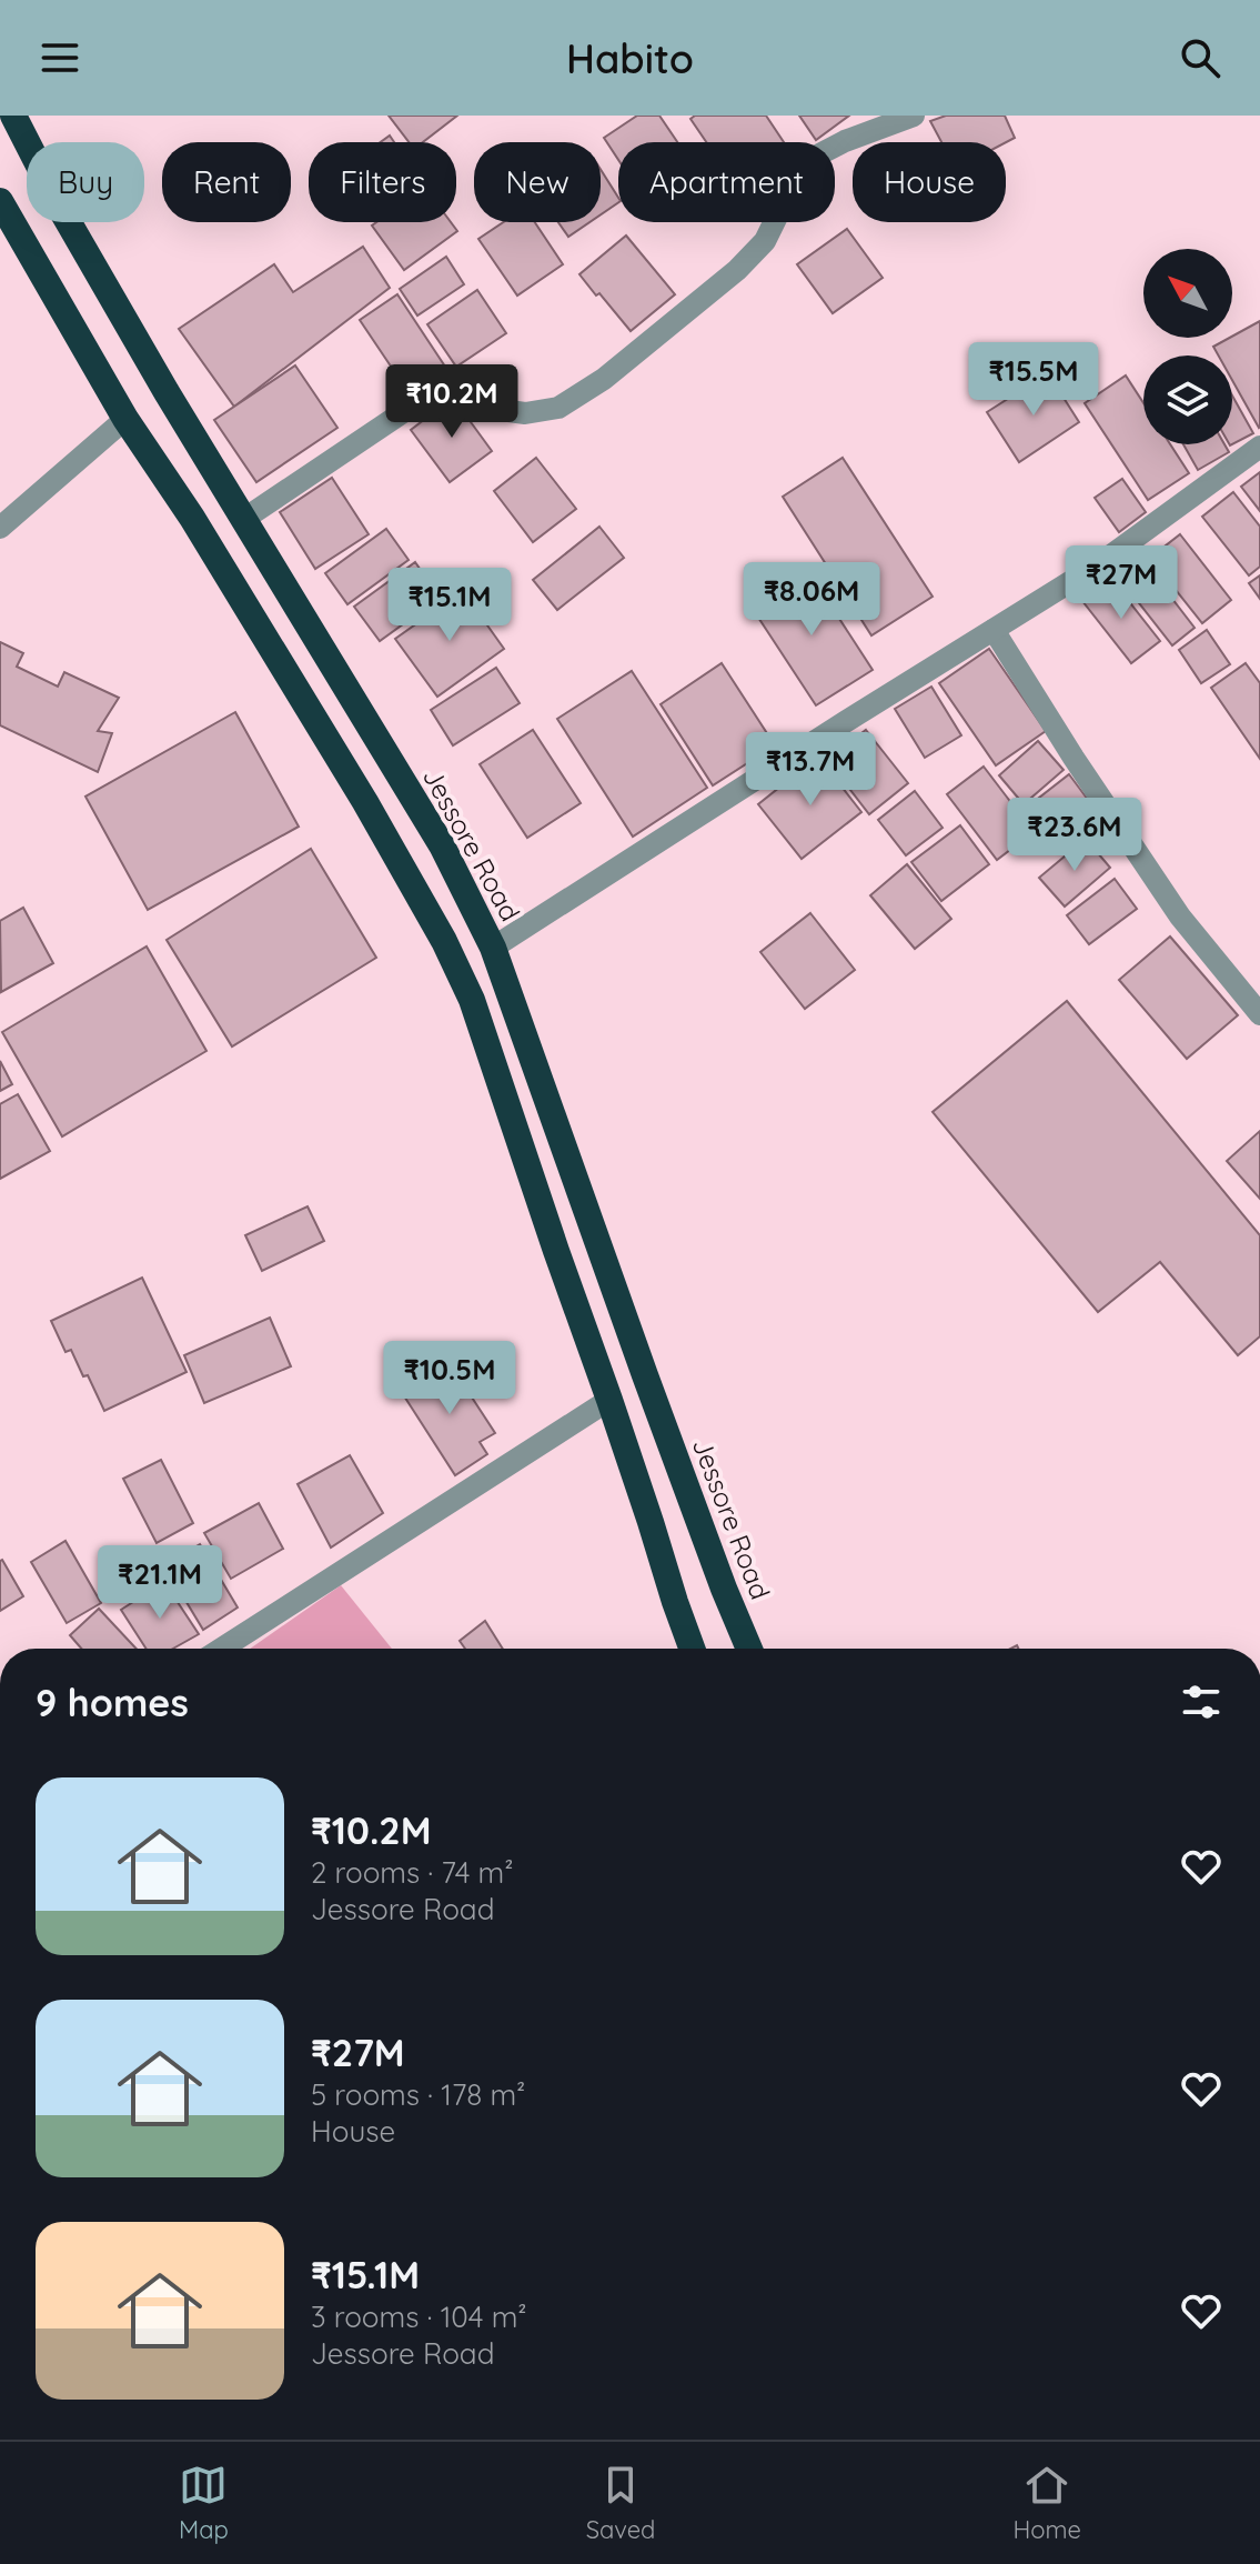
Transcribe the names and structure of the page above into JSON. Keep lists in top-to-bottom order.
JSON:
{
  "streets": {
    "highway": ["Jessore Road"]
  },
  "north": "top left",
  "page": {
    "header": "Habito",
    "chip": [
      "Buy",
      "Rent",
      "Filters",
      "New",
      "Apartment",
      "House"
    ],
    "price": [
      "₹15.5M",
      "₹10.2M",
      "₹27M",
      "₹8.06M",
      "₹15.1M",
      "₹13.7M",
      "₹23.6M",
      "₹10.5M",
      "₹21.1M"
    ],
    "heading": "9 homes",
    "list": [
      {
        "name": "₹10.2M",
        "note": "2 rooms · 74 m² · Jessore Road"
      },
      {
        "name": "₹27M",
        "note": "5 rooms · 178 m² · House"
      },
      {
        "name": "₹15.1M",
        "note": "3 rooms · 104 m² · Jessore Road"
      }
    ],
    "tabs": ["Map", "Saved", "Home"]
  }
}
